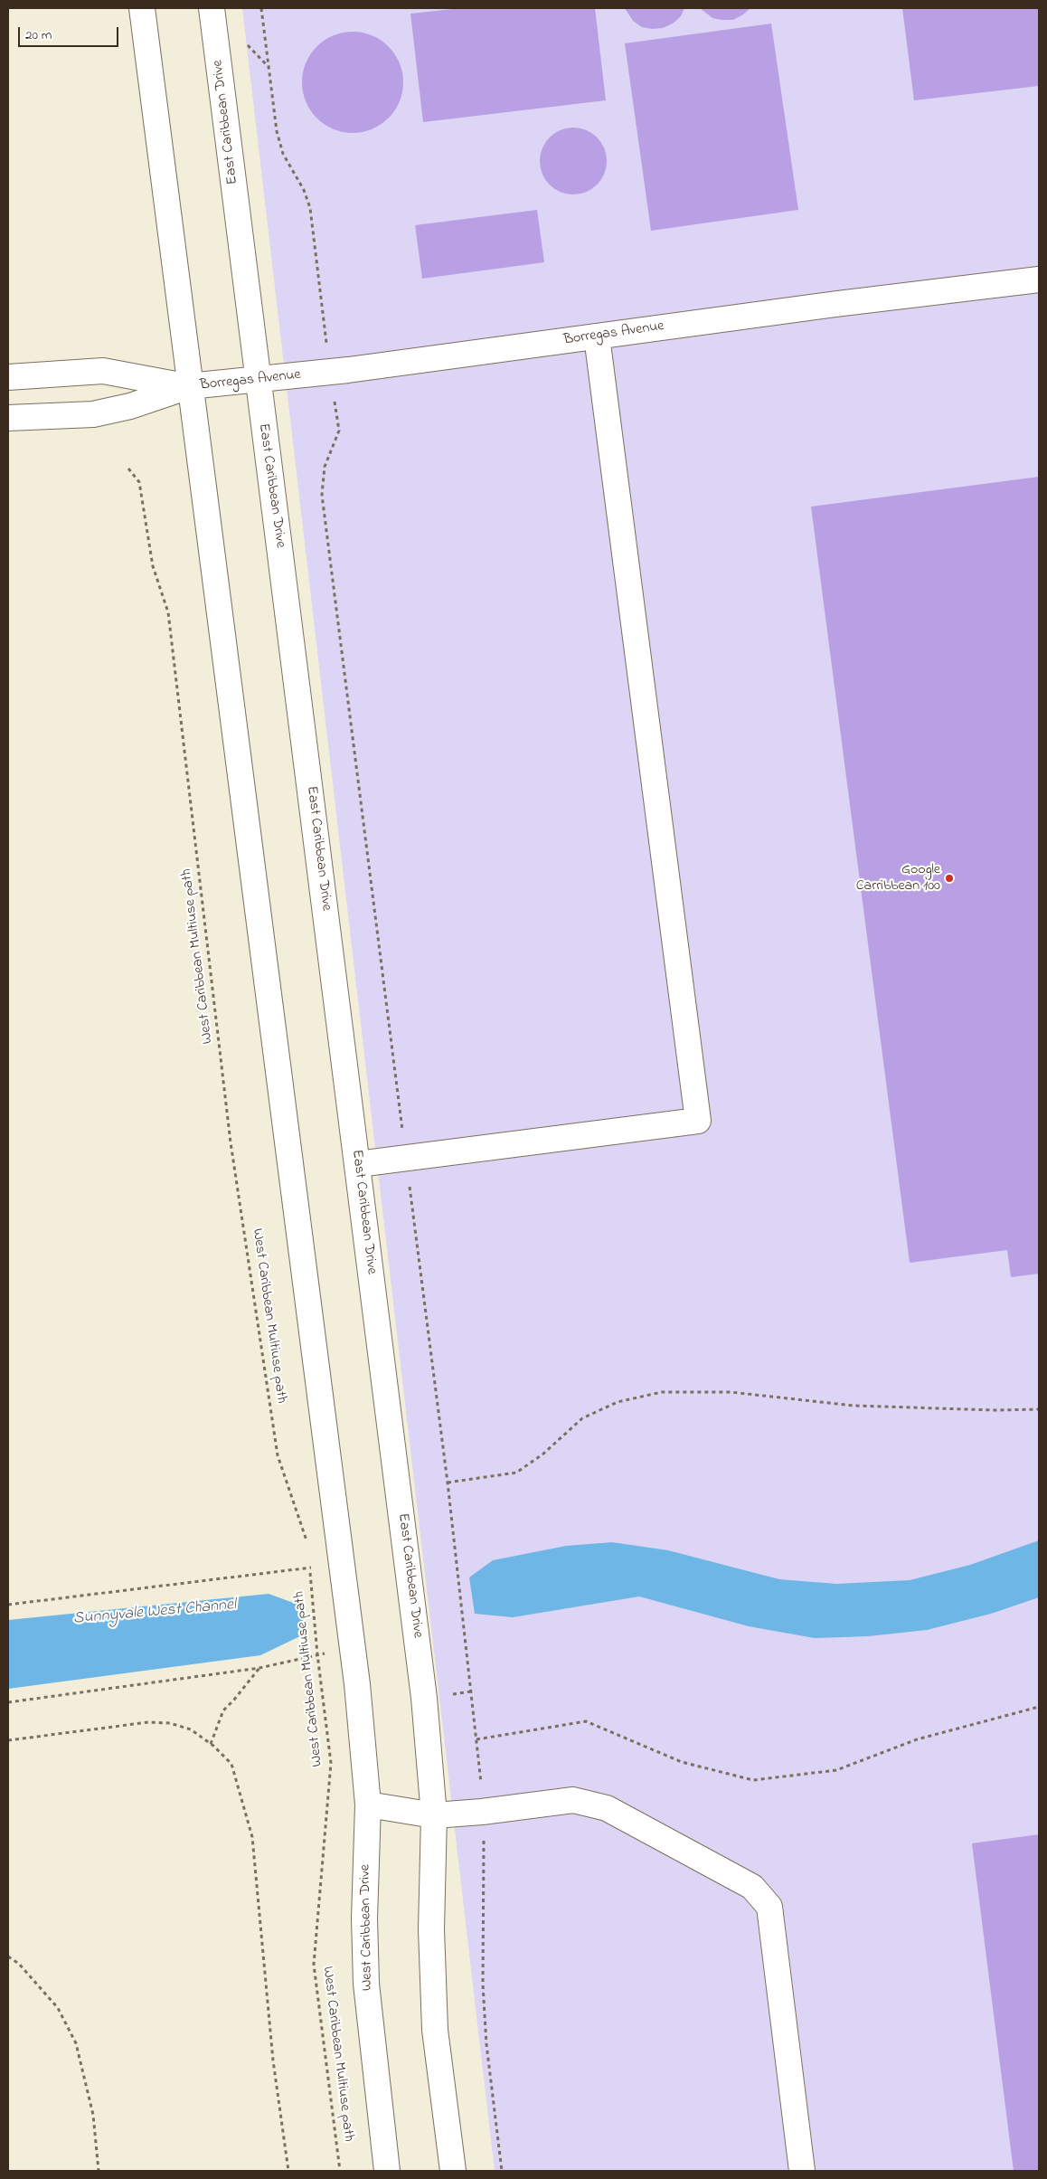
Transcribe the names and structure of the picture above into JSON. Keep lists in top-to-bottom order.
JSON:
{
  "streets": {
    "main road": ["East Caribbean Drive", "Borregas Avenue", "West Caribbean Drive"],
    "path": ["West Caribbean Multiuse path"]
  },
  "crossings": [
    ["East Caribbean Drive", "Borregas Avenue"]
  ],
  "water": ["Sunnyvale West Channel"],
  "places": ["Google Carribbean 100"],
  "scale_bar": "20 m"
}
